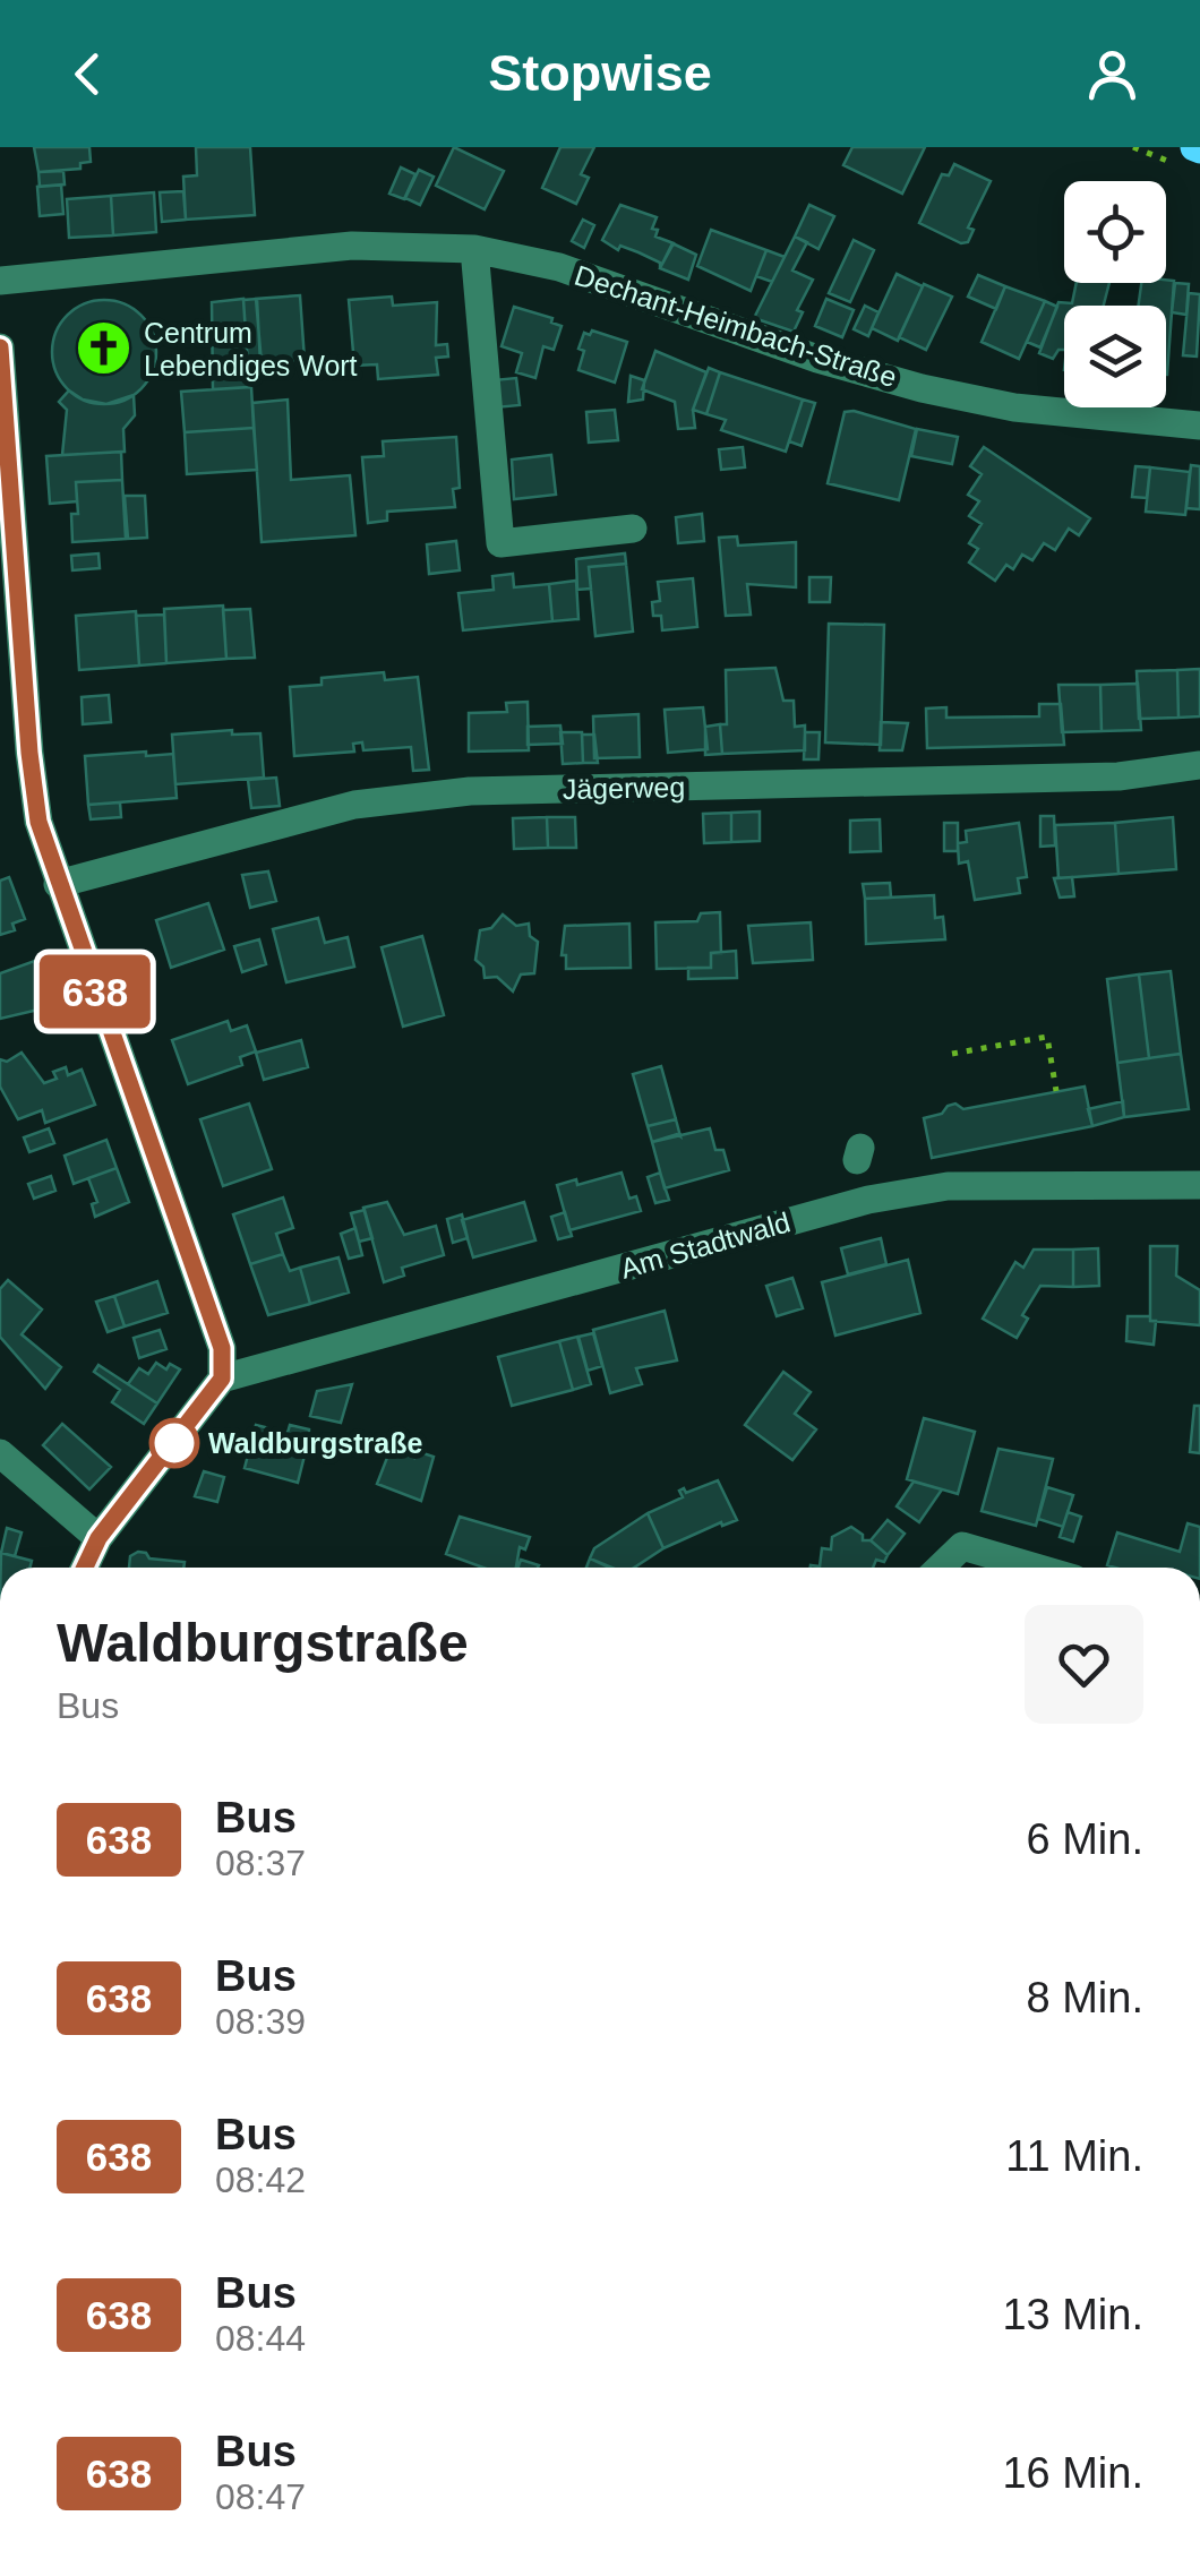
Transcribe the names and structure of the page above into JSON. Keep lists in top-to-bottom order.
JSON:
{
  "streets": {
    "street": ["Dechant-Heimbach-Straße", "Jägerweg", "Am Stadtwald"]
  },
  "places": {
    "church": ["Centrum Lebendiges Wort"],
    "other": ["Waldburgstraße"]
  },
  "lines": ["bus line 638"],
  "page": {
    "header": "Stopwise",
    "on_map": "638",
    "heading": ["Waldburgstraße", "Bus"],
    "list": [
      {
        "mark": "638",
        "name": "Bus",
        "note": "08:37",
        "value": "6 Min."
      },
      {
        "mark": "638",
        "name": "Bus",
        "note": "08:39",
        "value": "8 Min."
      },
      {
        "mark": "638",
        "name": "Bus",
        "note": "08:42",
        "value": "11 Min."
      },
      {
        "mark": "638",
        "name": "Bus",
        "note": "08:44",
        "value": "13 Min."
      },
      {
        "mark": "638",
        "name": "Bus",
        "note": "08:47",
        "value": "16 Min."
      }
    ]
  }
}
